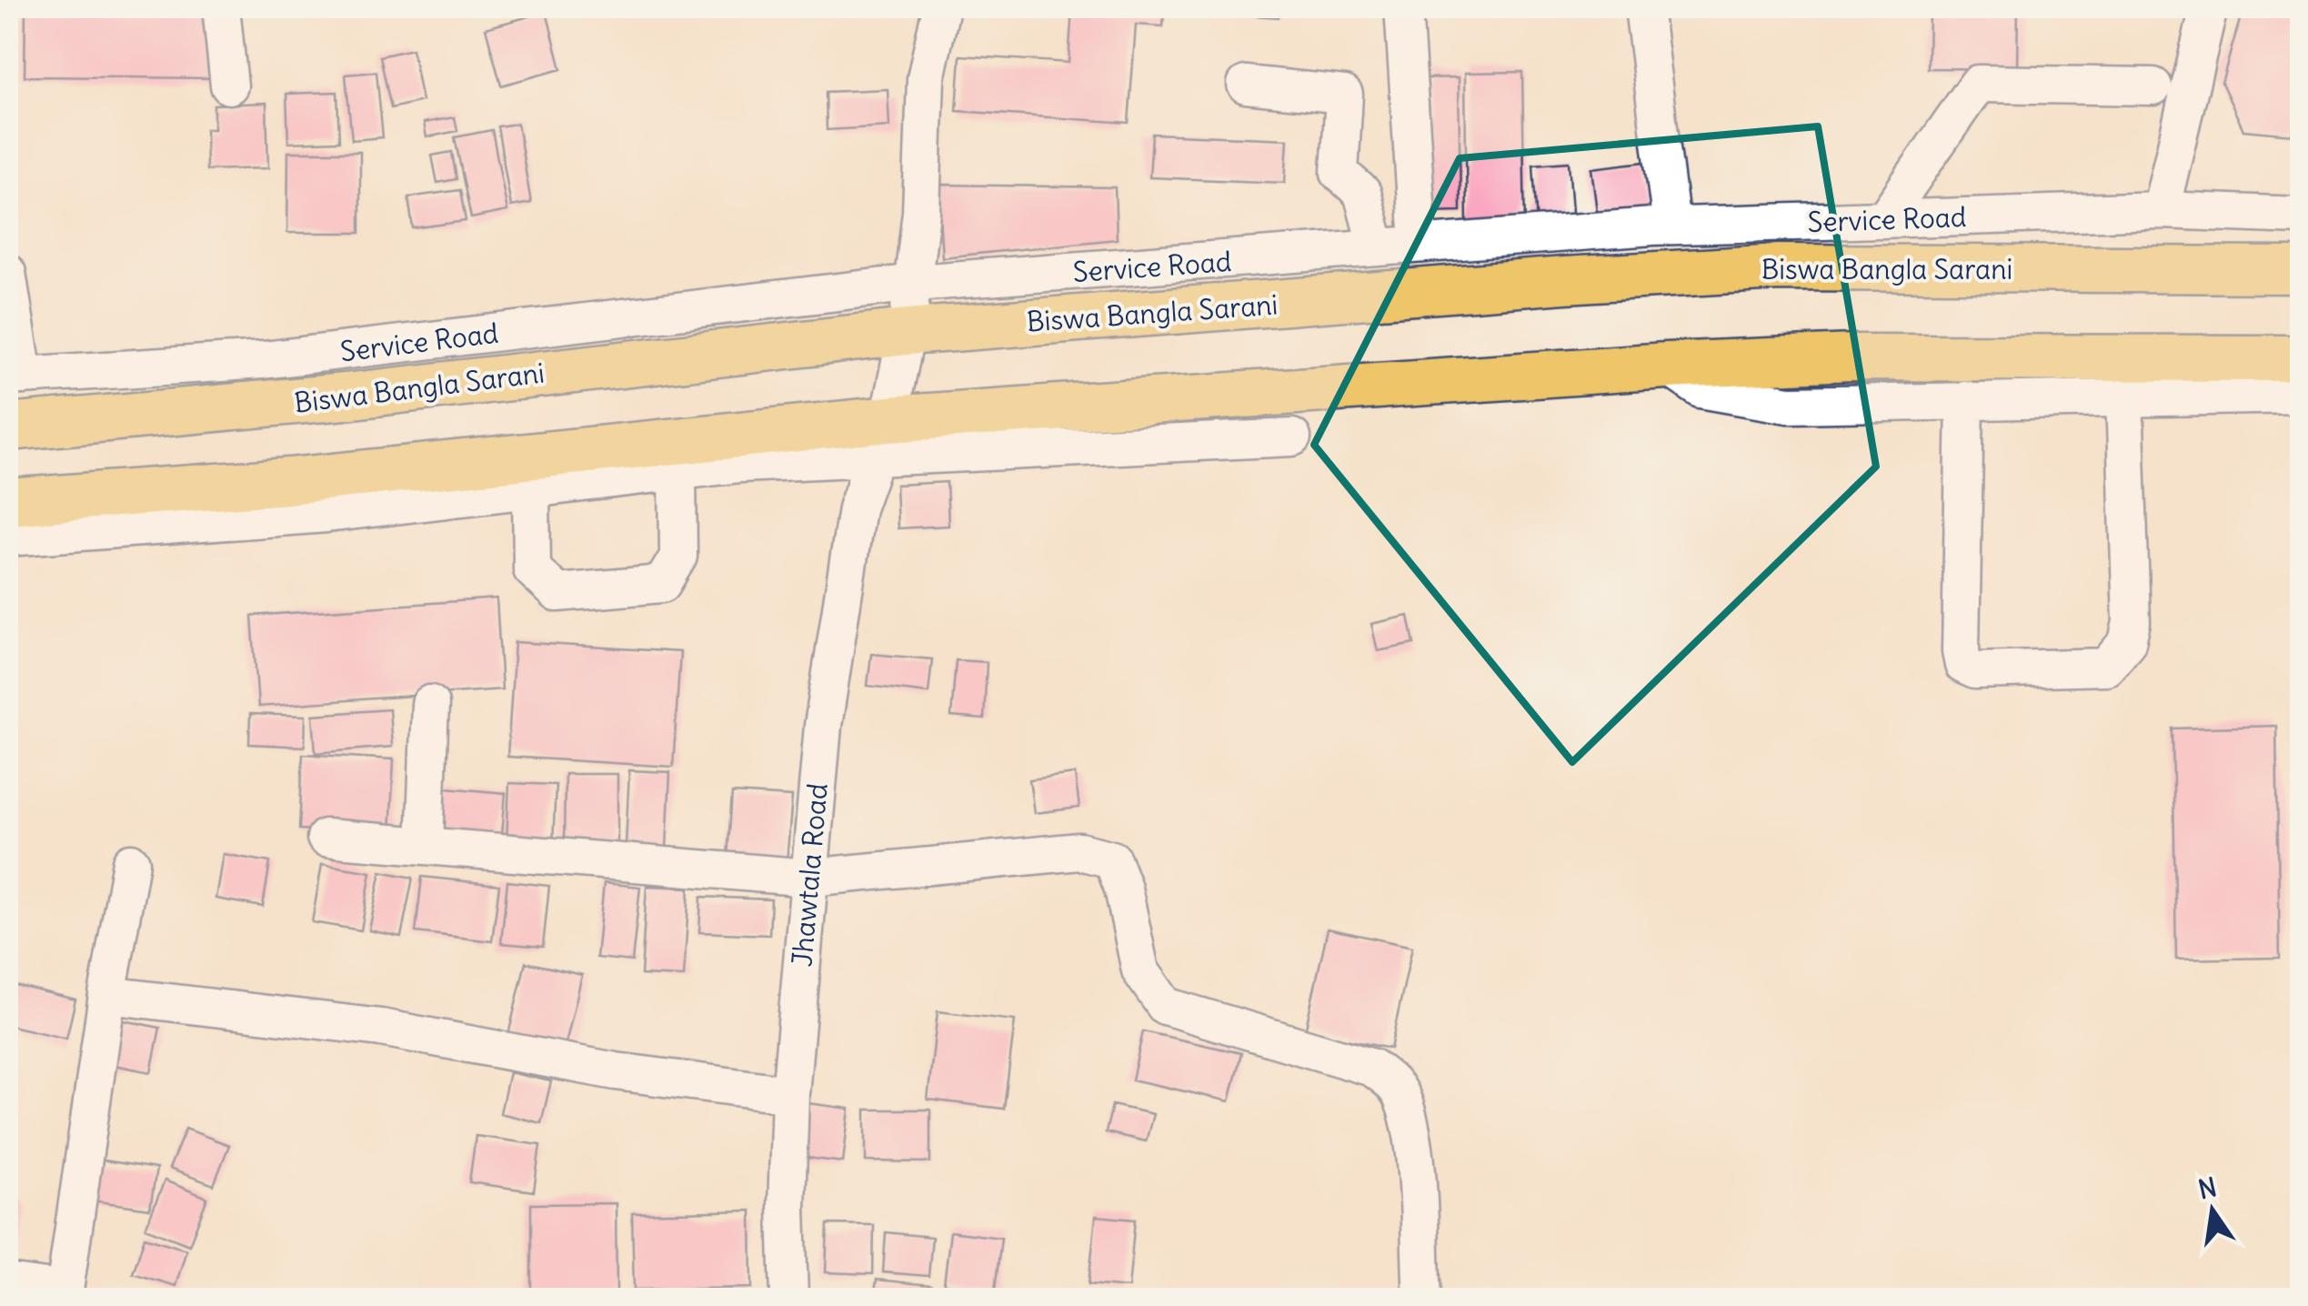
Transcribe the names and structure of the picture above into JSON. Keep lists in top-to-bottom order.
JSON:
{
  "streets": {
    "main road": ["Biswa Bangla Sarani"],
    "street": ["Service Road", "Jhawtala Road"]
  },
  "crossings": [
    ["Service Road", "Jhawtala Road"],
    ["Biswa Bangla Sarani", "Jhawtala Road"]
  ],
  "north": "top"
}
